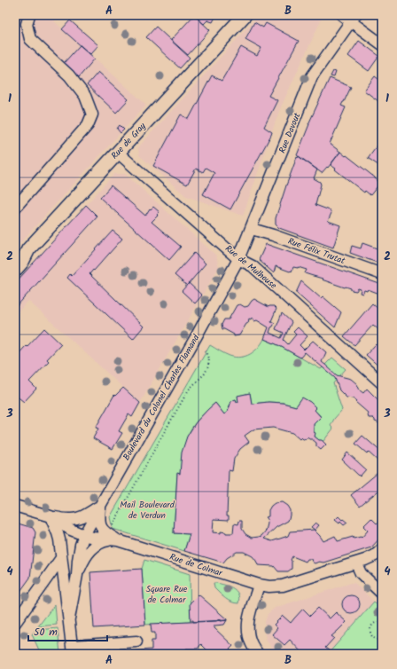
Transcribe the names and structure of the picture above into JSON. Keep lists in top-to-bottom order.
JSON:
{
  "streets": {
    "main road": ["Rue de Gray"],
    "street": [
      "Rue Davout",
      "Rue Félix Trutat",
      "Rue de Mulhouse",
      "Boulevard du Colonel Charles Flamand",
      "Rue de Colmar"
    ]
  },
  "crossings": [
    ["Rue Davout", "Rue Félix Trutat"],
    ["Rue Davout", "Rue de Mulhouse"],
    ["Rue Davout", "Boulevard du Colonel Charles Flamand"],
    ["Rue de Gray", "Rue de Mulhouse"],
    ["Rue de Mulhouse", "Boulevard du Colonel Charles Flamand"],
    ["Boulevard du Colonel Charles Flamand", "Rue de Colmar"]
  ],
  "parks": ["Mail Boulevard de Verdun", "Square Rue de Colmar"],
  "scale_bar": "50 m",
  "grid": {
    "columns": ["A", "B"],
    "rows": [
      "1",
      "2",
      "3",
      "4"
    ]
  }
}
